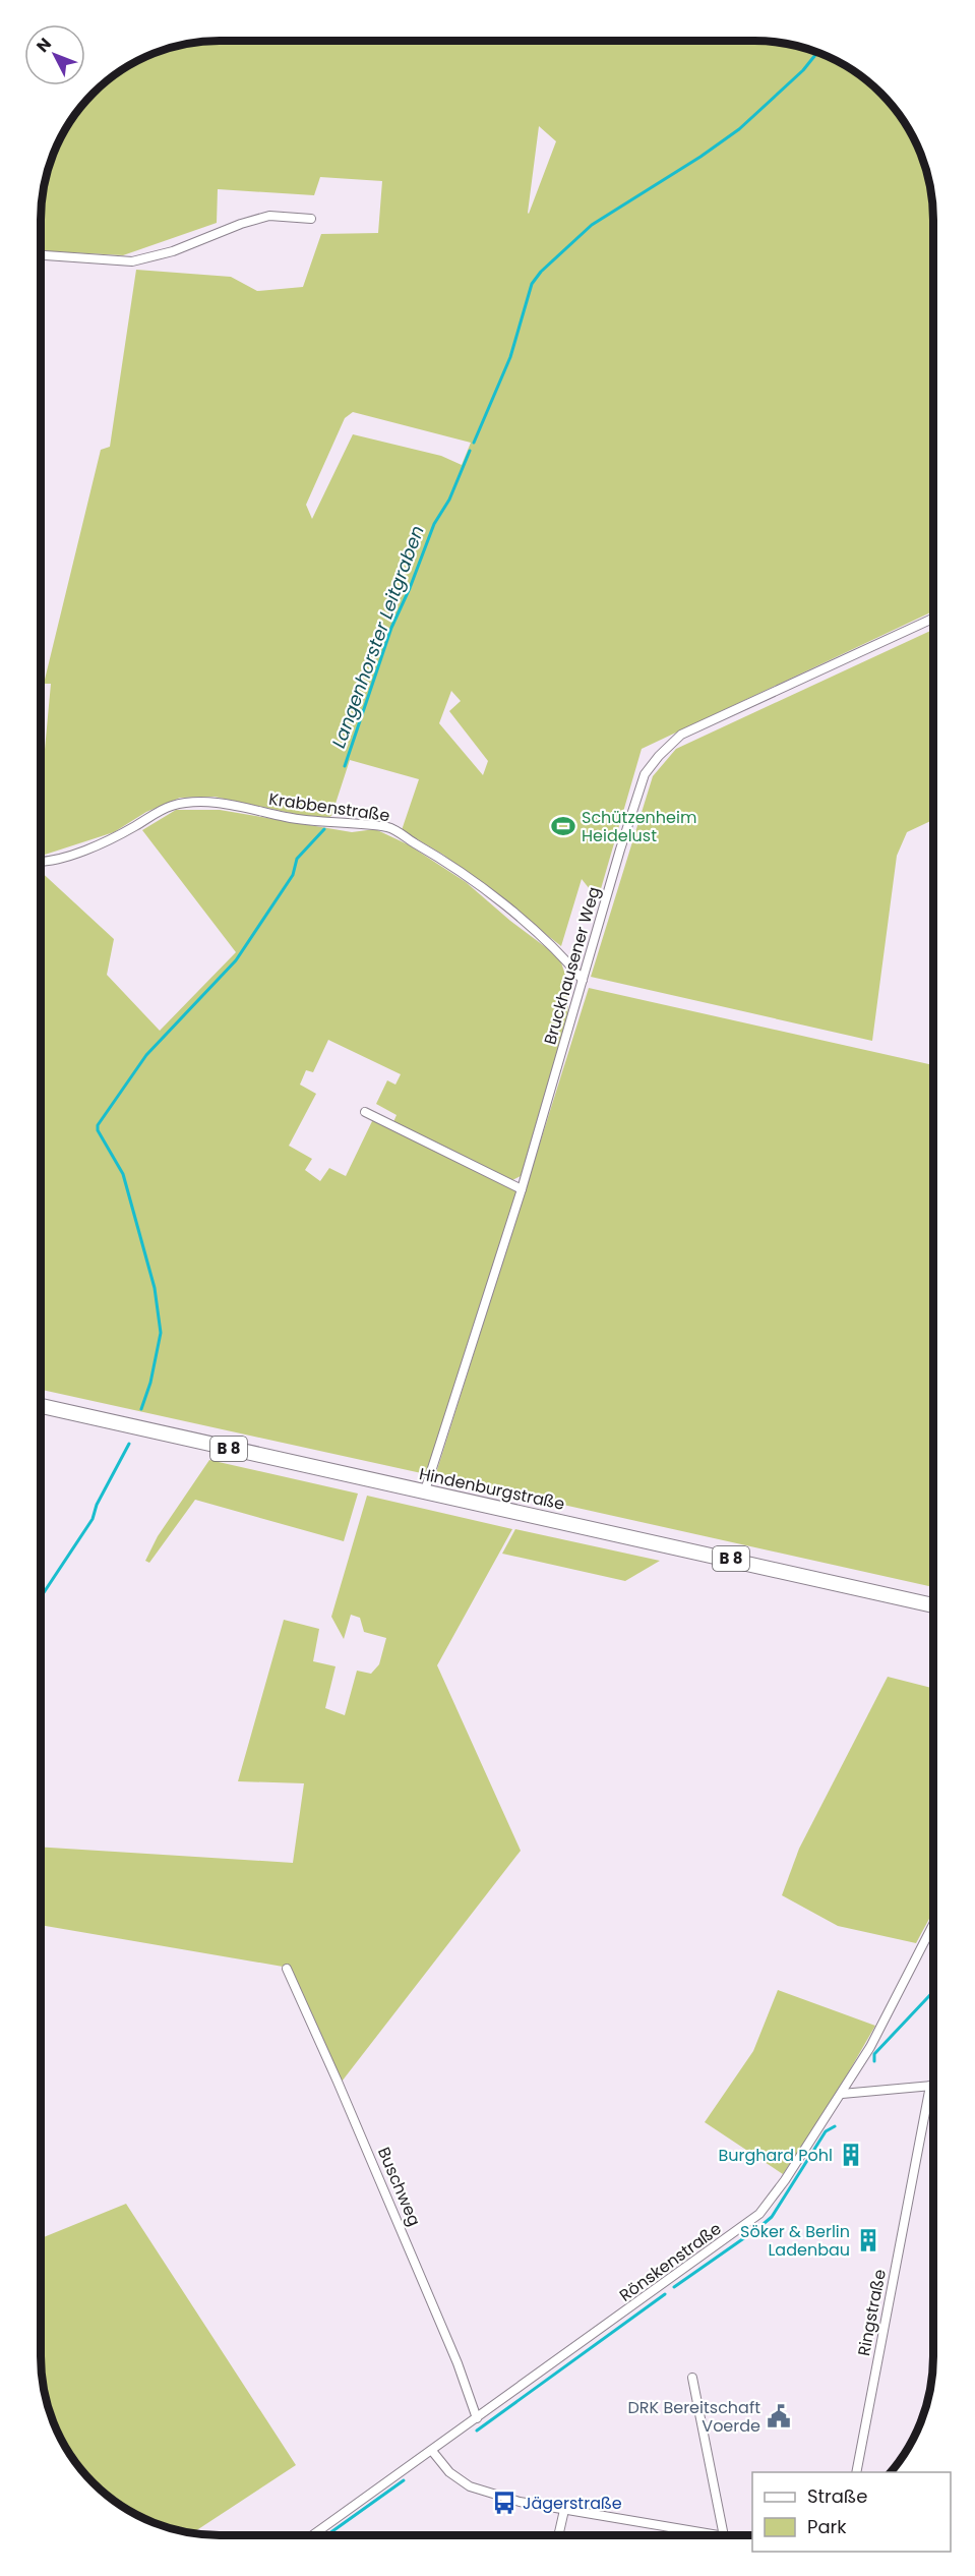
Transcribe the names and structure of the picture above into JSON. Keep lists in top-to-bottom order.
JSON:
{
  "streets": {
    "main road": ["B 8", "Hindenburgstraße"],
    "street": [
      "Krabbenstraße",
      "Bruckhausener Weg",
      "Buschweg",
      "Rönskenstraße",
      "Ringstraße"
    ]
  },
  "crossings": [
    ["Krabbenstraße", "Bruckhausener Weg"],
    ["Bruckhausener Weg", "Hindenburgstraße"],
    ["Buschweg", "Rönskenstraße"]
  ],
  "water": ["Langenhorster Leitgraben"],
  "places": {
    "sports": ["Schützenheim Heidelust"],
    "building": ["Burghard Pohl", "Söker & Berlin Ladenbau"],
    "public building": ["DRK Bereitschaft Voerde"],
    "bus stop": ["Jägerstraße"]
  },
  "legend": ["Straße", "Park"],
  "north": "top left"
}
